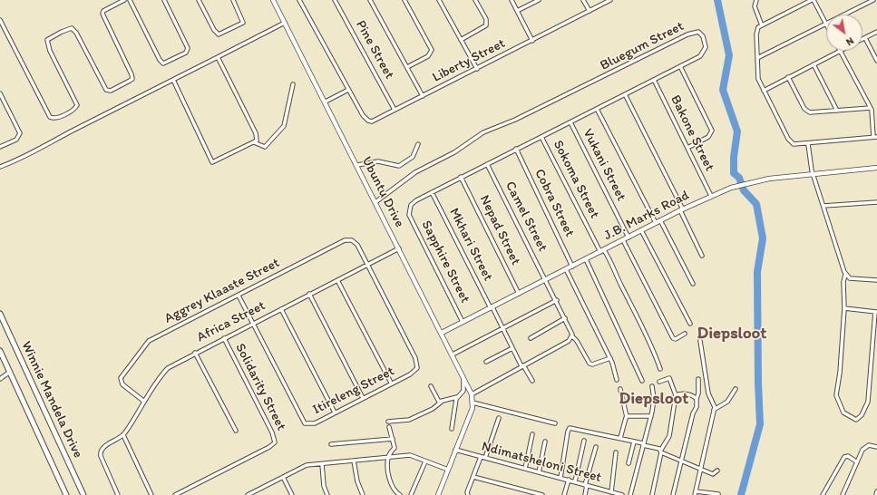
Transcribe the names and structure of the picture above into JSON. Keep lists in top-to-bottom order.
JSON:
{
  "streets": {
    "main road": ["Winnie Mandela Drive"],
    "street": [
      "Bluegum Street",
      "Pine Street",
      "Liberty Street",
      "Bakone Street",
      "Vukani Street",
      "Sokoma Street",
      "Ubuntu Drive",
      "Cobra Street",
      "J.B. Marks Road",
      "Camel Street",
      "Nepad Street",
      "Mkhari Street",
      "Sapphire Street",
      "Aggrey Klaaste Street",
      "Africa Street",
      "Solidarity Street",
      "Itireleng Street",
      "Ndimatsheloni Street"
    ]
  },
  "crossings": [
    ["Bluegum Street", "Bakone Street"],
    ["Bluegum Street", "Vukani Street"],
    ["Bluegum Street", "Sokoma Street"],
    ["Bluegum Street", "Ubuntu Drive"],
    ["Bluegum Street", "Cobra Street"],
    ["Bluegum Street", "Camel Street"],
    ["Bluegum Street", "Nepad Street"],
    ["Bluegum Street", "Mkhari Street"],
    ["Bluegum Street", "Sapphire Street"],
    ["Pine Street", "Liberty Street"],
    ["Bakone Street", "J.B. Marks Road"],
    ["Vukani Street", "J.B. Marks Road"],
    ["Sokoma Street", "J.B. Marks Road"],
    ["Ubuntu Drive", "J.B. Marks Road"],
    ["Ubuntu Drive", "Africa Street"],
    ["Cobra Street", "J.B. Marks Road"],
    ["J.B. Marks Road", "Camel Street"],
    ["J.B. Marks Road", "Nepad Street"],
    ["J.B. Marks Road", "Mkhari Street"],
    ["J.B. Marks Road", "Sapphire Street"],
    ["Aggrey Klaaste Street", "Africa Street"],
    ["Aggrey Klaaste Street", "Itireleng Street"],
    ["Africa Street", "Solidarity Street"],
    ["Africa Street", "Itireleng Street"]
  ],
  "districts": ["Diepsloot", "Diepsloot"],
  "north": "bottom right"
}
